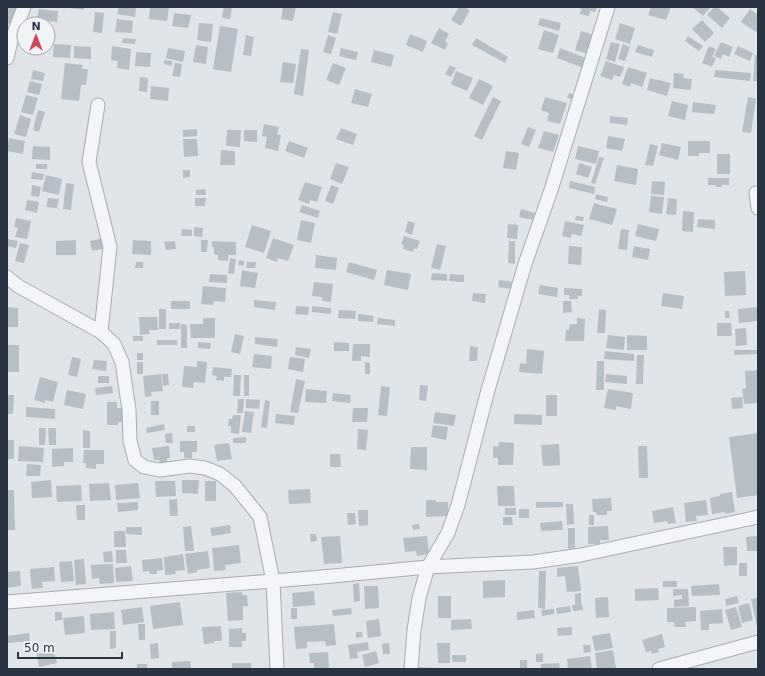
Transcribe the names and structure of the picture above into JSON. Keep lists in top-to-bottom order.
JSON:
{
  "scale_bar": "50 m",
  "north": "top"
}
